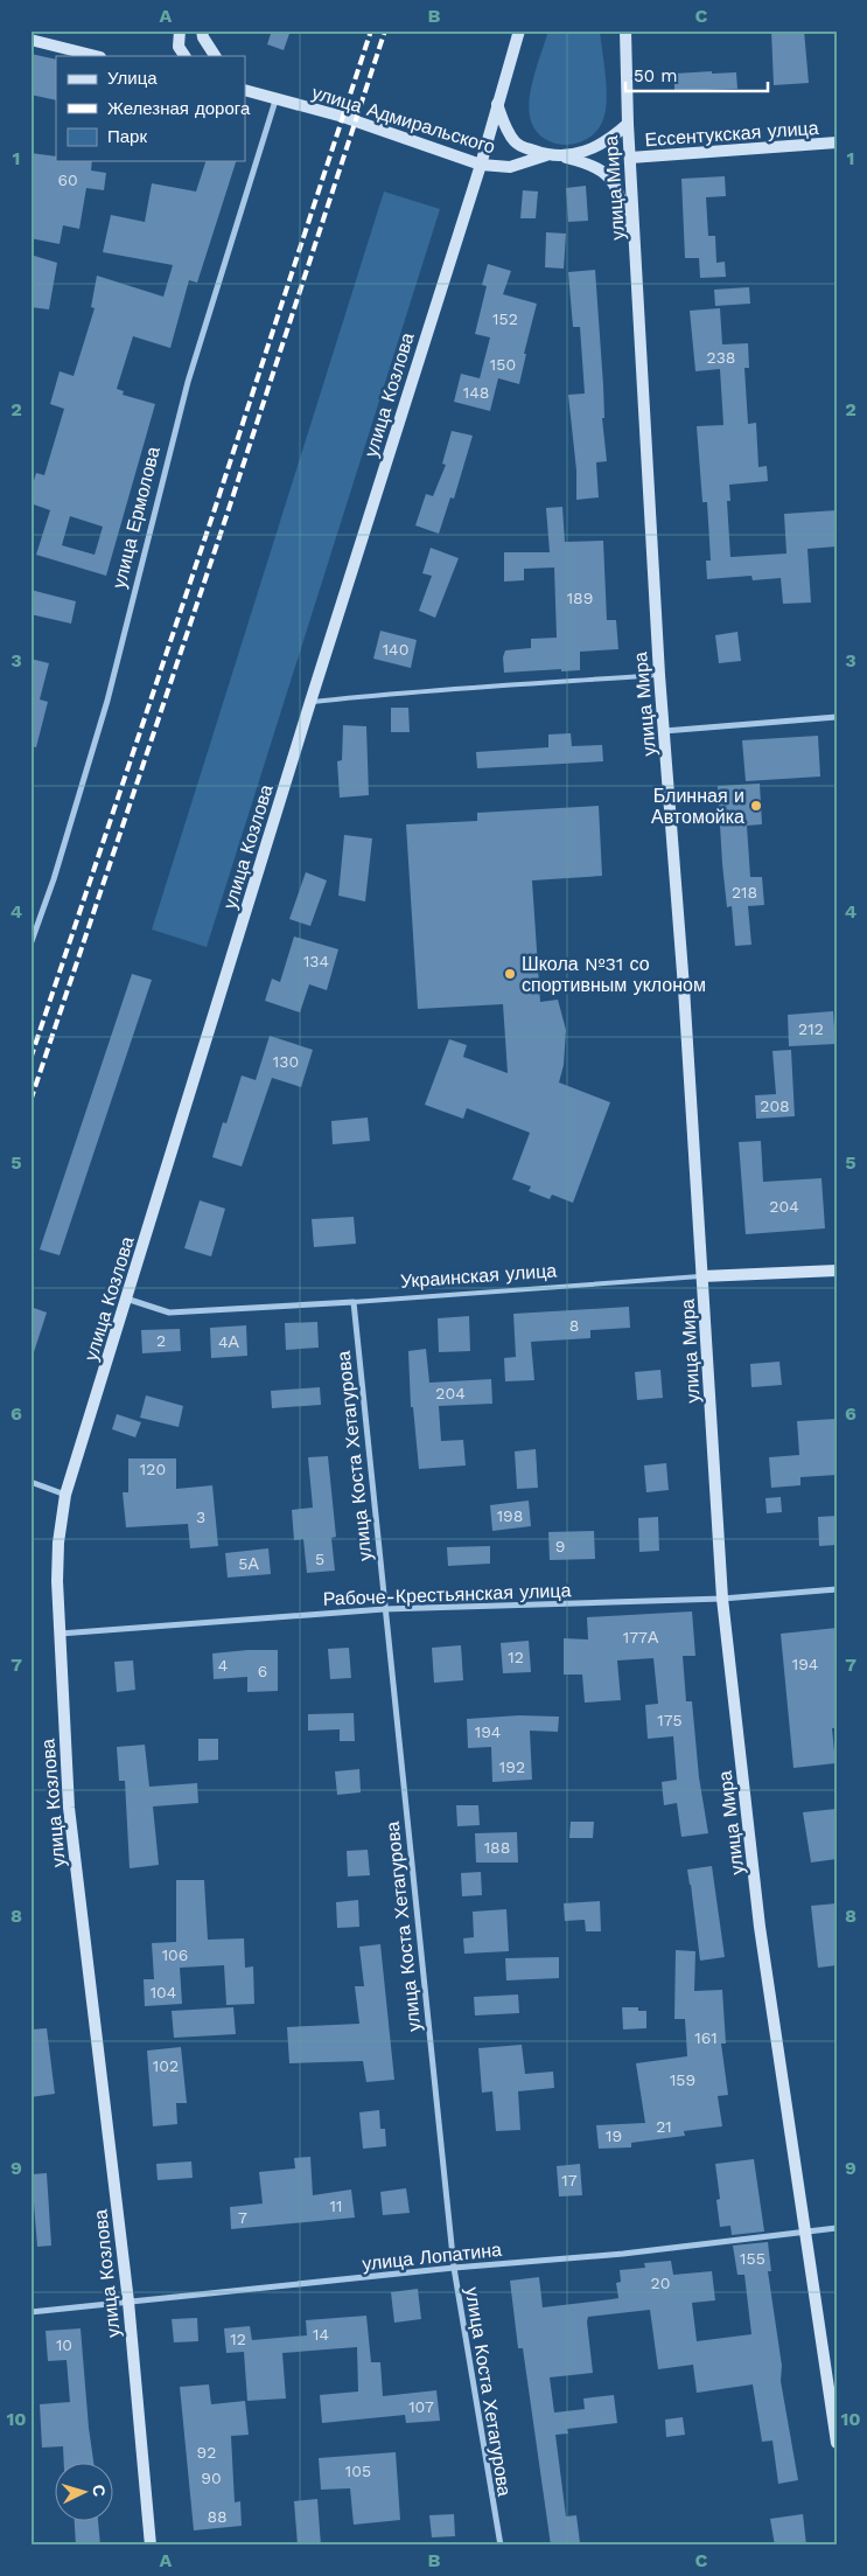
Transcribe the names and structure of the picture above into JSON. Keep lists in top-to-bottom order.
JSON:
{
  "streets": {
    "street": [
      "улица Адмиральского",
      "Ессентукская улица",
      "улица Мира",
      "улица Козлова",
      "улица Ермолова",
      "Украинская улица",
      "улица Коста Хетагурова",
      "Рабоче-Крестьянская улица",
      "улица Лопатина"
    ]
  },
  "crossings": [
    ["улица Адмиральского", "улица Мира"],
    ["улица Адмиральского", "улица Козлова"],
    ["улица Адмиральского", "улица Ермолова"],
    ["Ессентукская улица", "улица Мира"],
    ["улица Мира", "улица Козлова"],
    ["улица Мира", "Украинская улица"],
    ["улица Мира", "Рабоче-Крестьянская улица"],
    ["улица Мира", "улица Лопатина"],
    ["улица Козлова", "Украинская улица"],
    ["улица Козлова", "Рабоче-Крестьянская улица"],
    ["улица Козлова", "улица Лопатина"],
    ["Украинская улица", "улица Коста Хетагурова"],
    ["улица Коста Хетагурова", "Рабоче-Крестьянская улица"],
    ["улица Коста Хетагурова", "улица Лопатина"]
  ],
  "places": ["Блинная и Автомойка", "Школа №31 со спортивным уклоном"],
  "house_numbers": [
    "60",
    "152",
    "238",
    "150",
    "148",
    "189",
    "140",
    "218",
    "134",
    "212",
    "130",
    "208",
    "204",
    "8",
    "2",
    "4А",
    "204",
    "120",
    "198",
    "3",
    "9",
    "5",
    "5А",
    "177А",
    "12",
    "194",
    "4",
    "6",
    "175",
    "194",
    "192",
    "188",
    "106",
    "104",
    "161",
    "102",
    "159",
    "21",
    "19",
    "17",
    "11",
    "7",
    "155",
    "20",
    "14",
    "12",
    "10",
    "107",
    "92",
    "105",
    "90",
    "88"
  ],
  "legend": ["Улица", "Железная дорога", "Парк"],
  "scale_bar": "50 m",
  "north": "right",
  "grid": {
    "columns": ["A", "B", "C"],
    "rows": [
      "1",
      "2",
      "3",
      "4",
      "5",
      "6",
      "7",
      "8",
      "9",
      "10"
    ]
  }
}
